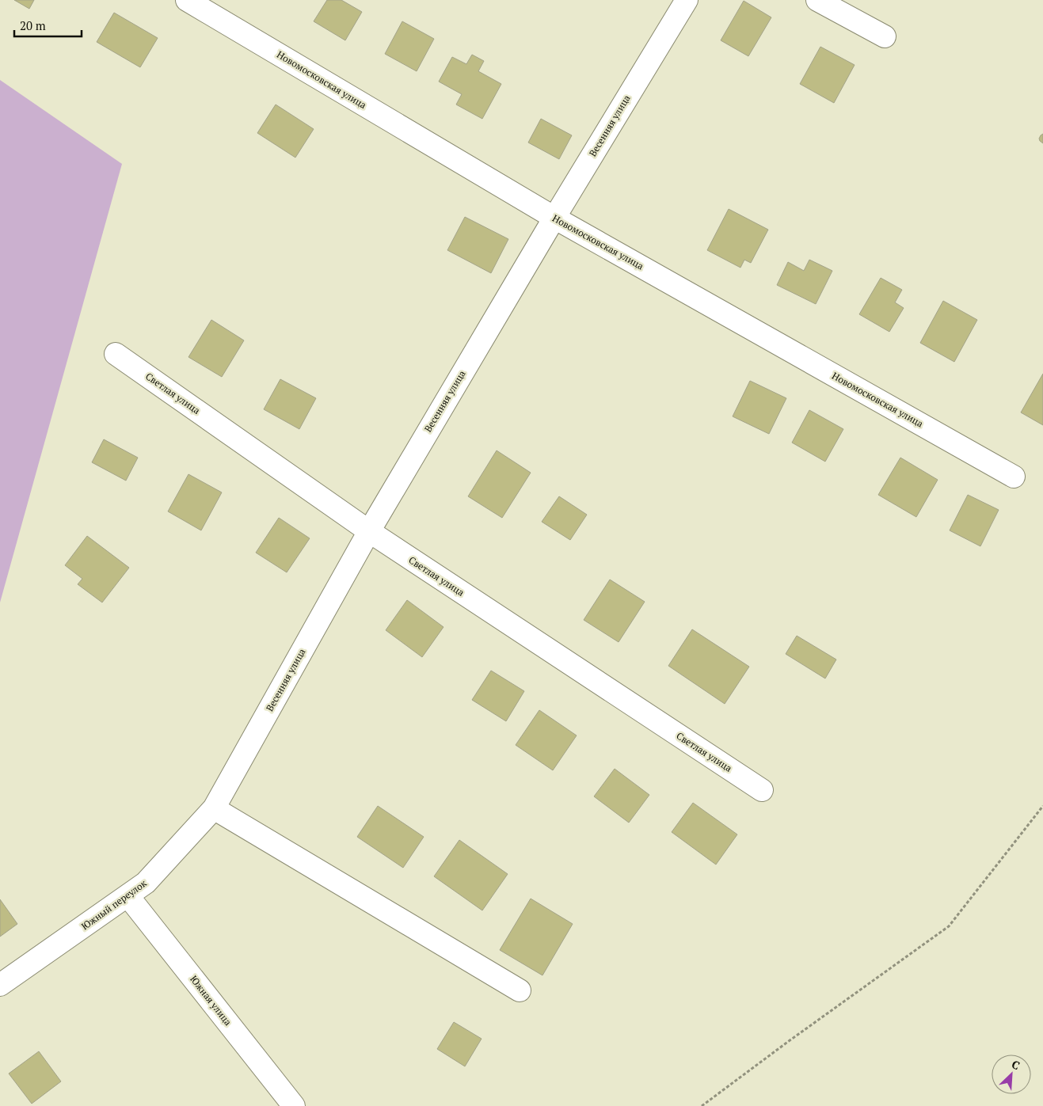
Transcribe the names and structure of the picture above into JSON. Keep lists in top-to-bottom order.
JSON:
{
  "streets": {
    "street": [
      "Новомосковская улица",
      "Весенняя улица",
      "Светлая улица",
      "Южный переулок",
      "Южная улица"
    ]
  },
  "crossings": [
    ["Новомосковская улица", "Весенняя улица"],
    ["Весенняя улица", "Светлая улица"],
    ["Весенняя улица", "Южный переулок"],
    ["Южный переулок", "Южная улица"]
  ],
  "scale_bar": "20 m",
  "north": "top right"
}
